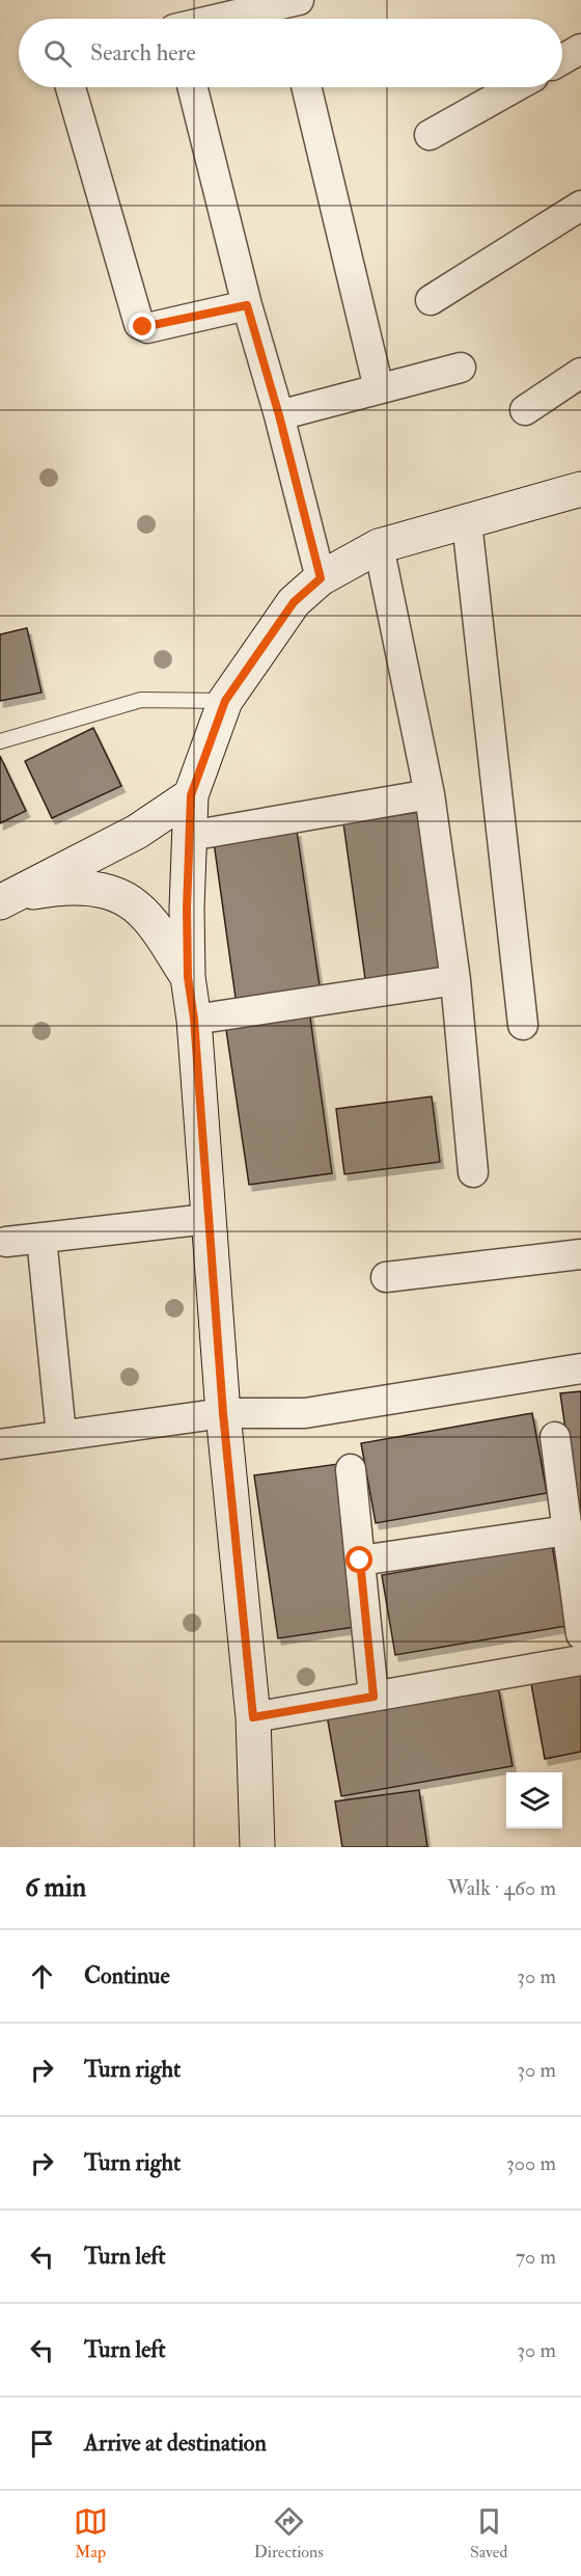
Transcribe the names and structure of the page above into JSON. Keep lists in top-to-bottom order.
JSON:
{
  "page": {
    "search": "Search here",
    "heading": ["6 min", "Walk · 460 m"],
    "list": [
      ["Continue", "30 m"],
      ["Turn right", "30 m"],
      ["Turn right", "300 m"],
      ["Turn left", "70 m"],
      ["Turn left", "30 m"],
      "Arrive at destination"
    ],
    "nav": ["Map", "Directions", "Saved"]
  }
}
